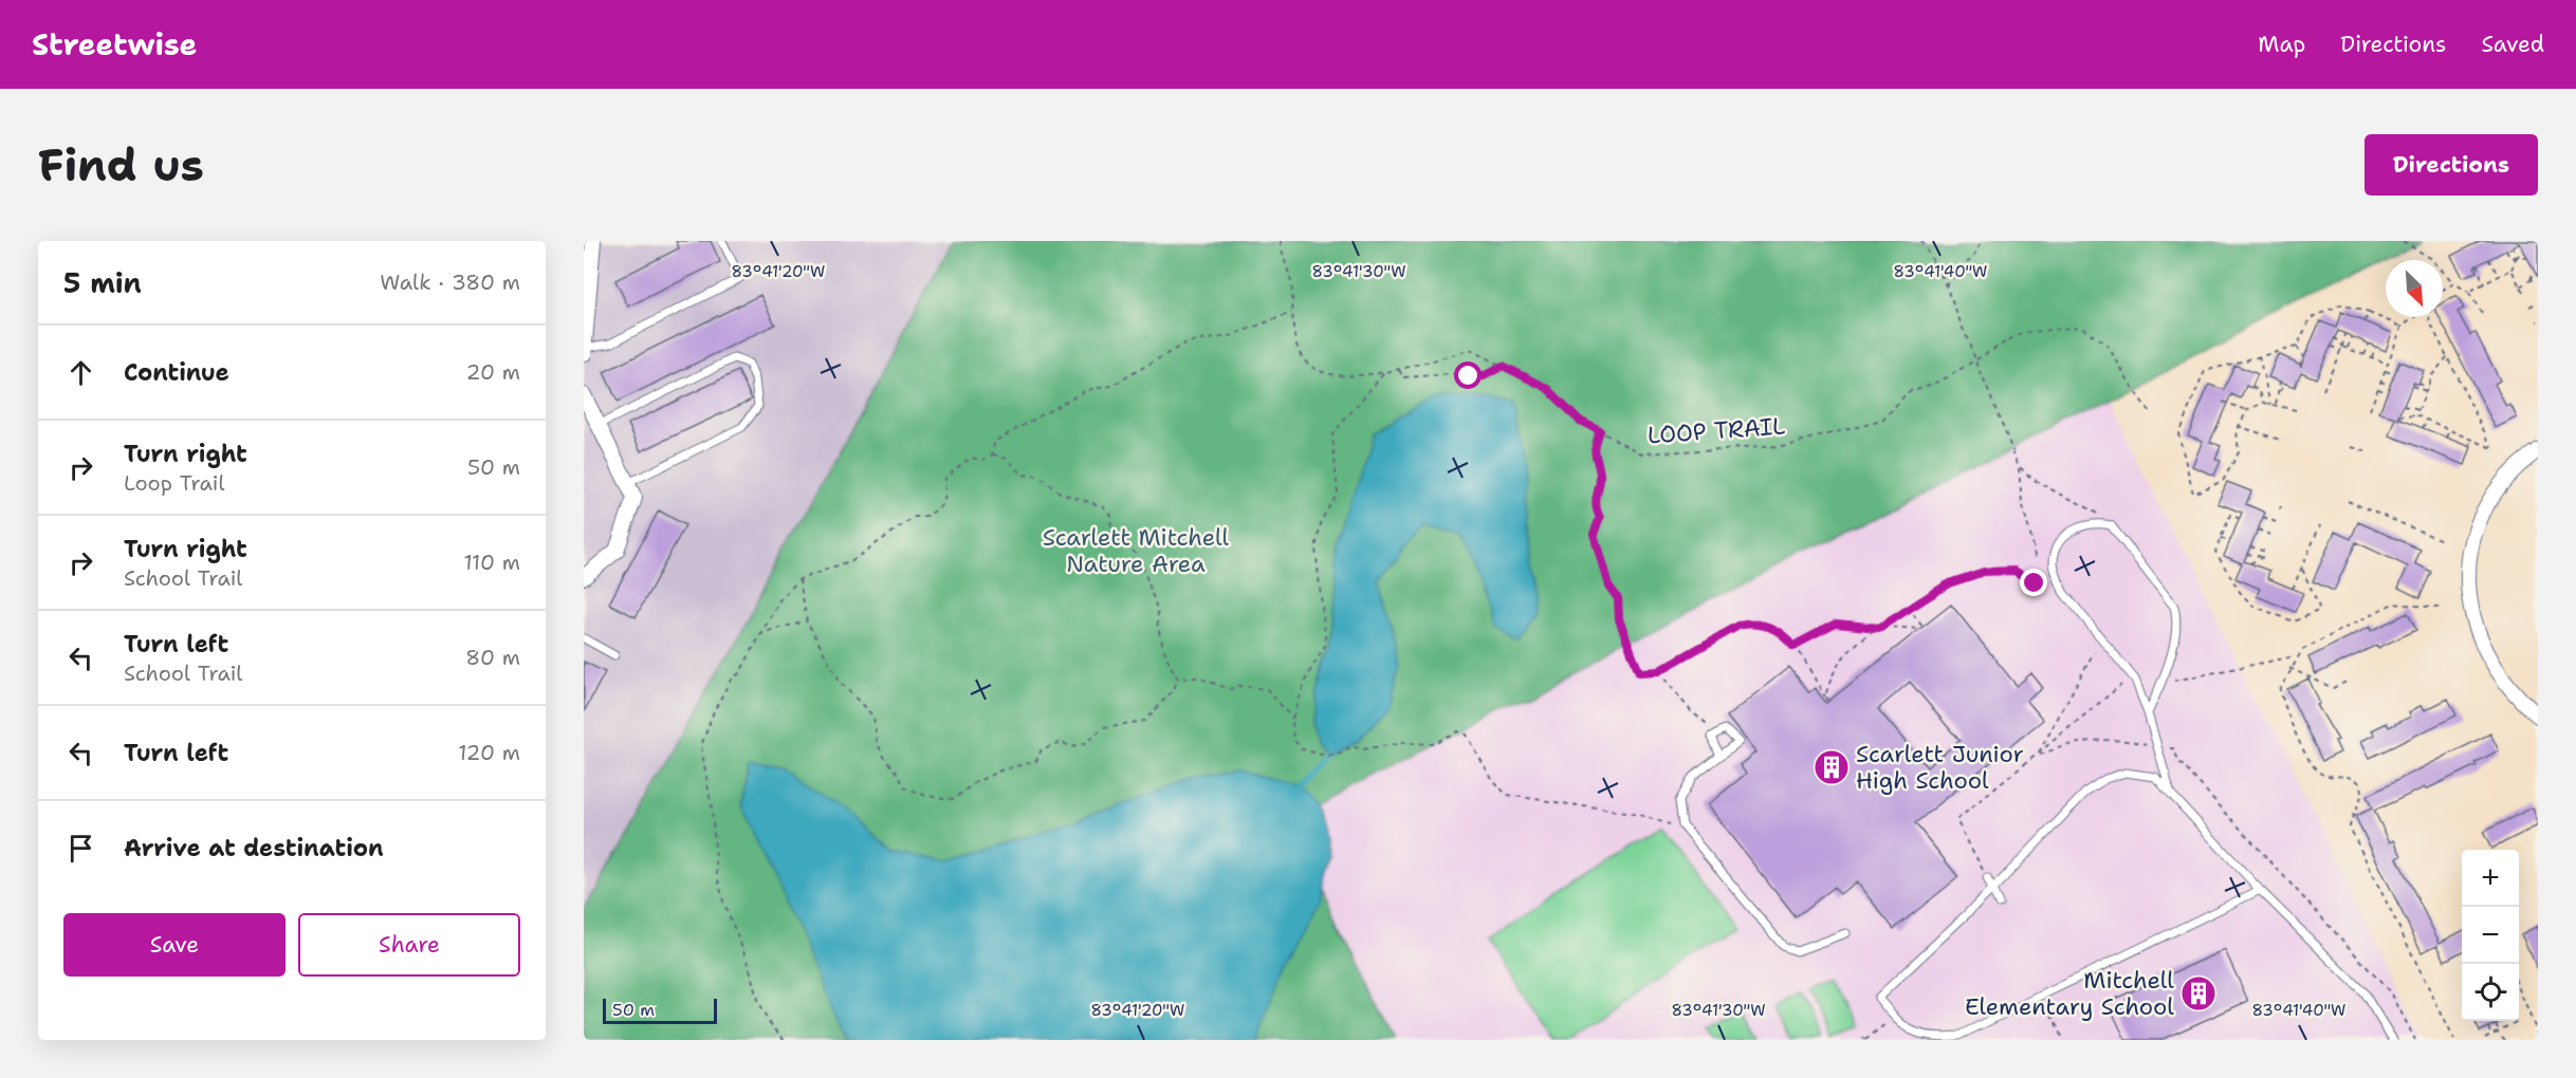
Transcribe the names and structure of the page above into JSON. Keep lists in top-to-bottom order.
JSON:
{
  "streets": {
    "path": ["LOOP TRAIL"]
  },
  "parks": ["Scarlett Mitchell Nature Area"],
  "places": {
    "building": ["Scarlett Junior High School", "Mitchell Elementary School"]
  },
  "scale_bar": "50 m",
  "north": "bottom right",
  "page": {
    "header": "Streetwise",
    "nav": ["Map", "Directions", "Saved"],
    "buttons": [
      "Directions",
      ["Save", "Share"]
    ],
    "title": "Find us",
    "heading": ["5 min", "Walk · 380 m"],
    "list": [
      ["Continue", "20 m"],
      ["Turn right", "Loop Trail", "50 m"],
      ["Turn right", "School Trail", "110 m"],
      ["Turn left", "School Trail", "80 m"],
      ["Turn left", "120 m"],
      "Arrive at destination"
    ],
    "map_buttons": ["+", "−"],
    "scale": "50 m"
  },
  "coordinates": ["83°41'20\"W", "83°41'30\"W", "83°41'40\"W"]
}
